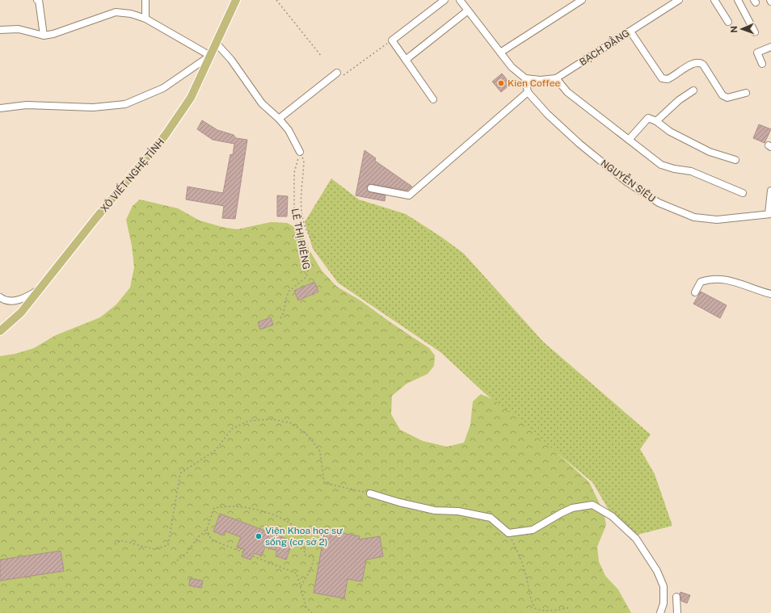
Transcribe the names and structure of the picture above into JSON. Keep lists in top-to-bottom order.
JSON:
{
  "streets": {
    "main road": ["XÔ VIẾT NGHỆ TỈNH"],
    "street": ["BẠCH ĐẰNG", "NGUYỄN SIÊU"],
    "path": ["LÊ THỊ RIÊNG"]
  },
  "places": ["Kien Coffee", "Viện Khoa học sự sống (cơ sở 2)"],
  "north": "left"
}
